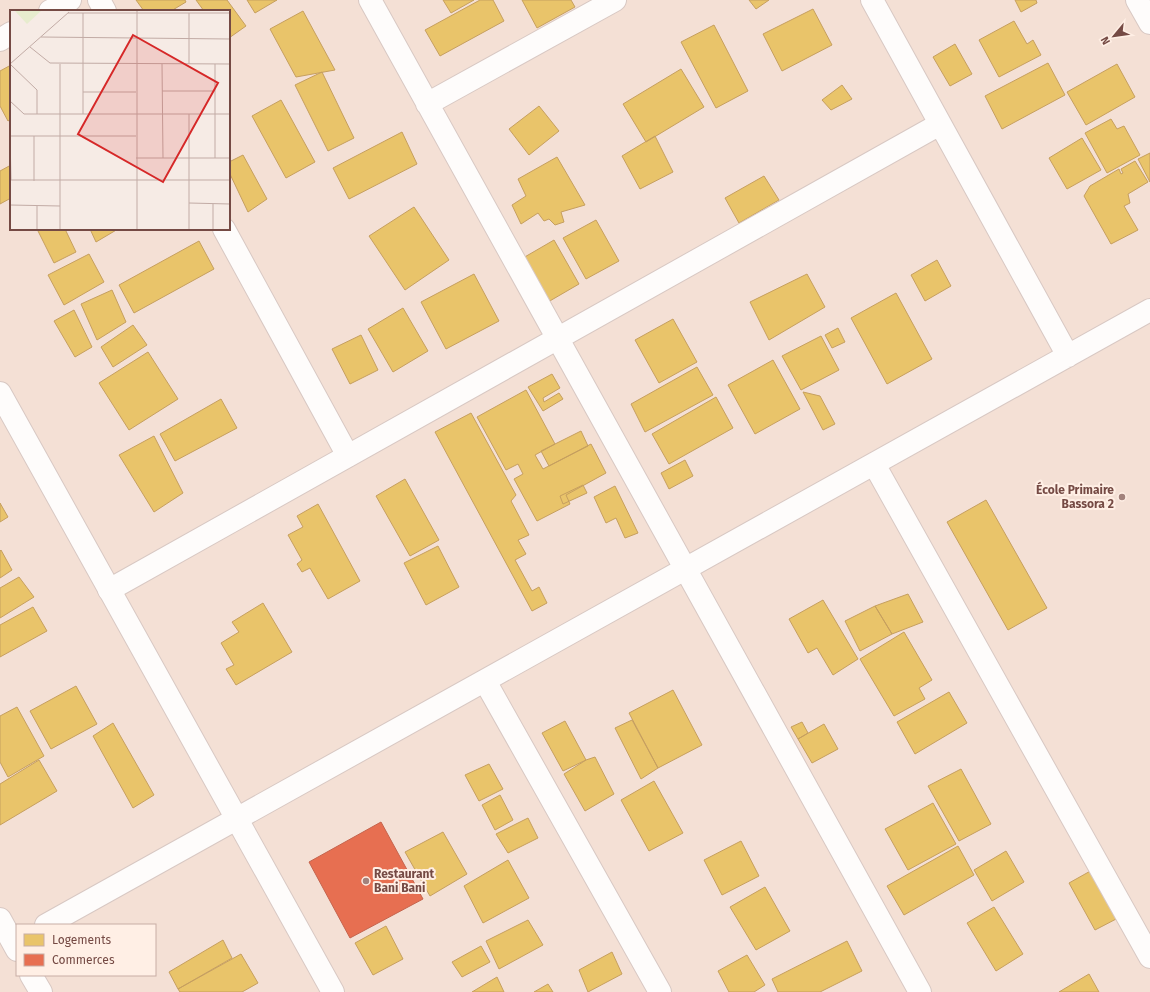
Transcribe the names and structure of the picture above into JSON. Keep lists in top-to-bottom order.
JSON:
{
  "places": ["École Primaire Bassora 2", "Restaurant Bani Bani"],
  "legend": ["Logements", "Commerces"],
  "north": "bottom left"
}
